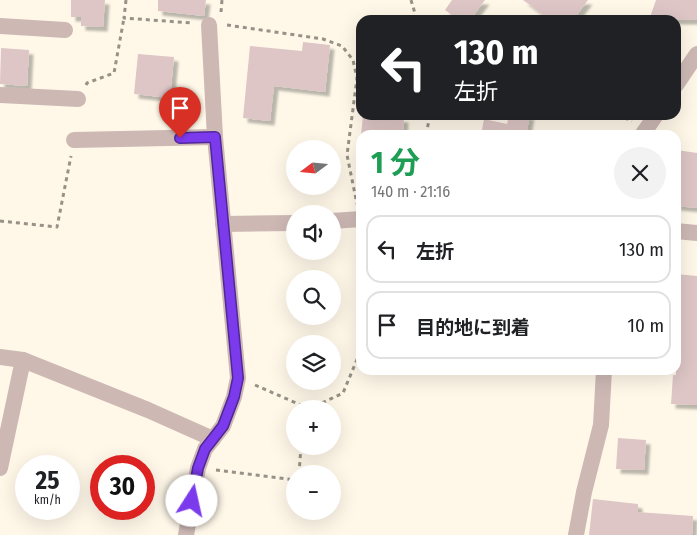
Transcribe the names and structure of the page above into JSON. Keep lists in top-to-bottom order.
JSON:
{
  "north": "left",
  "page": {
    "turn": ["130 m", "左折"],
    "heading": ["1 分", "140 m · 21:16"],
    "map_buttons": ["+", "−"],
    "list": [
      {
        "name": "左折",
        "value": "130 m"
      },
      {
        "name": "目的地に到着",
        "value": "10 m"
      }
    ],
    "speed": "25 km/h",
    "limit": "30"
  }
}
